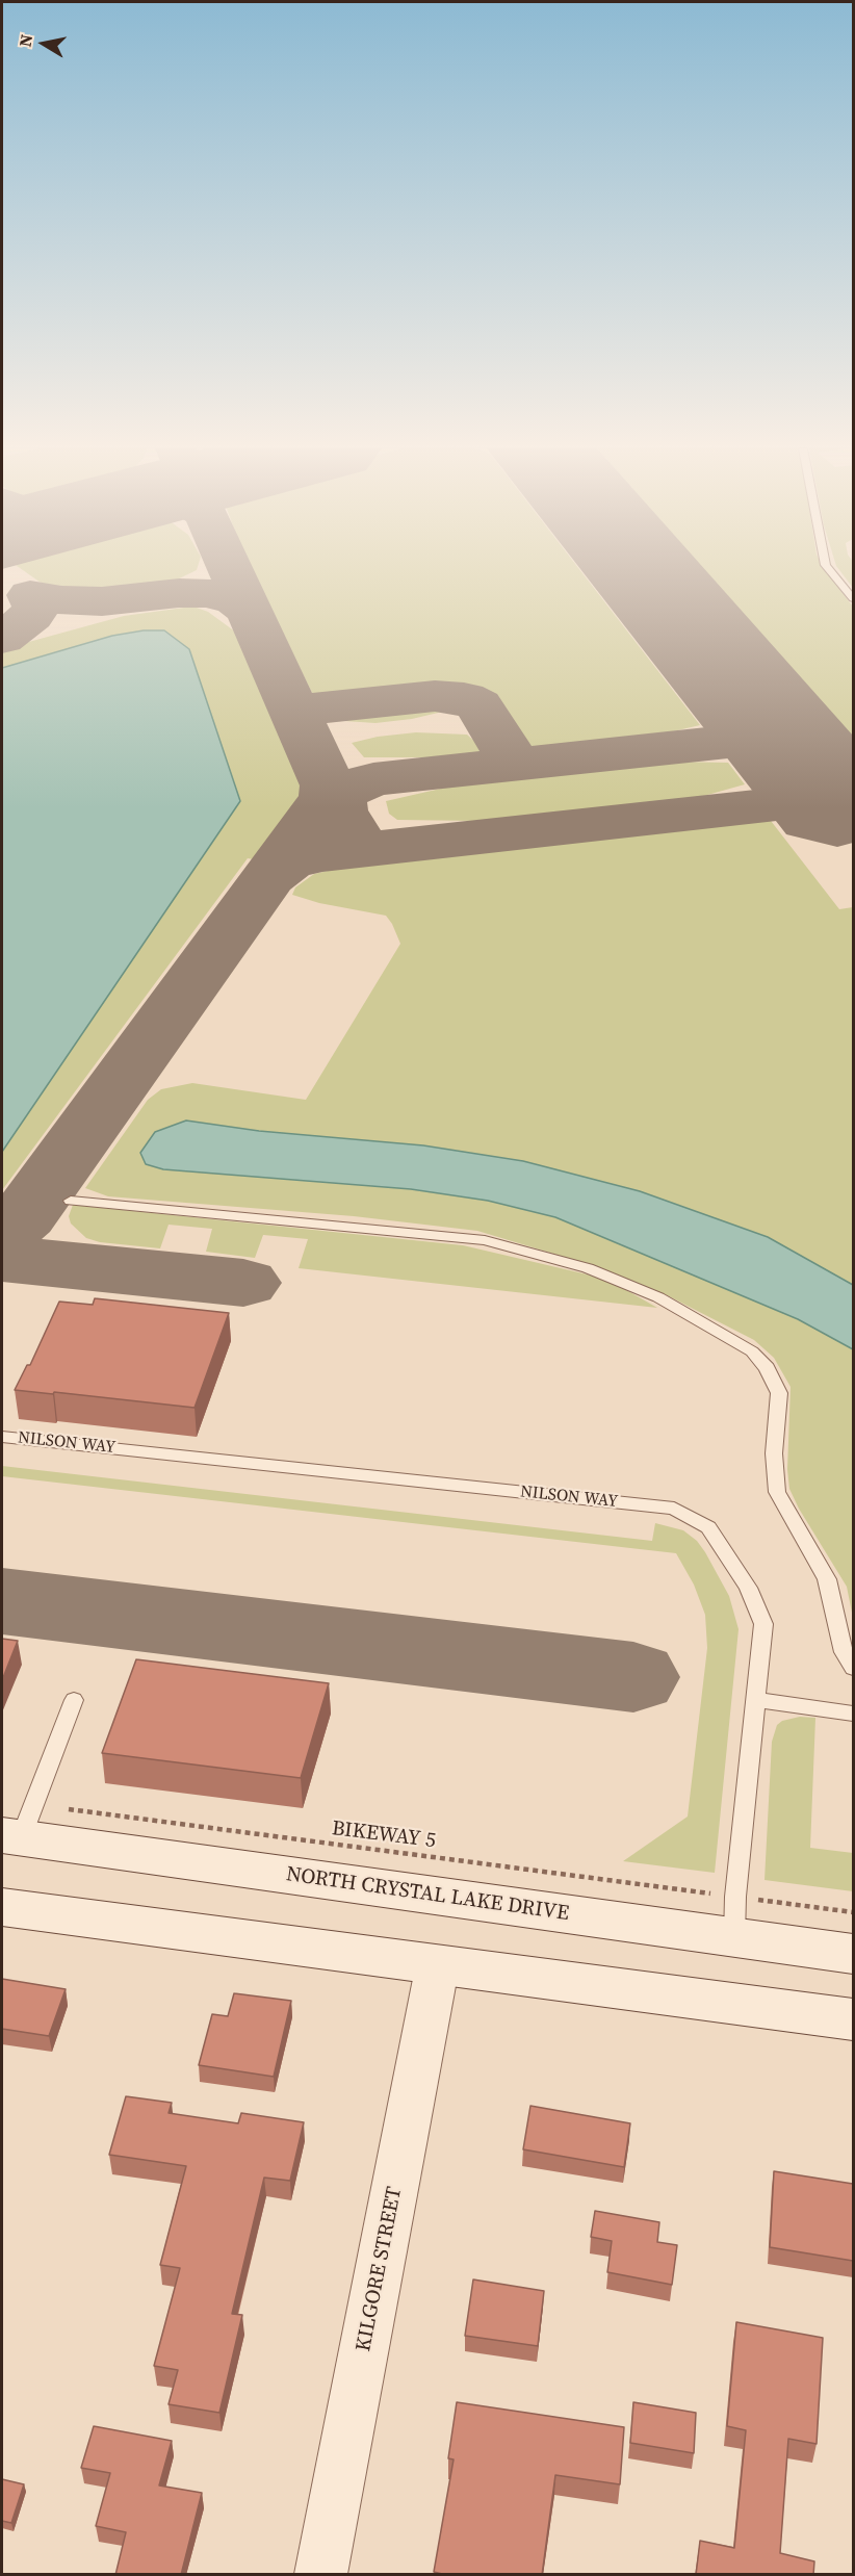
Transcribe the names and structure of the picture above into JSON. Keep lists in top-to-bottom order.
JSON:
{
  "streets": {
    "main road": ["NORTH CRYSTAL LAKE DRIVE"],
    "street": ["KILGORE STREET"],
    "lane": ["NILSON WAY"],
    "path": ["BIKEWAY 5"]
  },
  "crossings": [
    ["NILSON WAY", "NORTH CRYSTAL LAKE DRIVE"]
  ],
  "north": "left"
}
